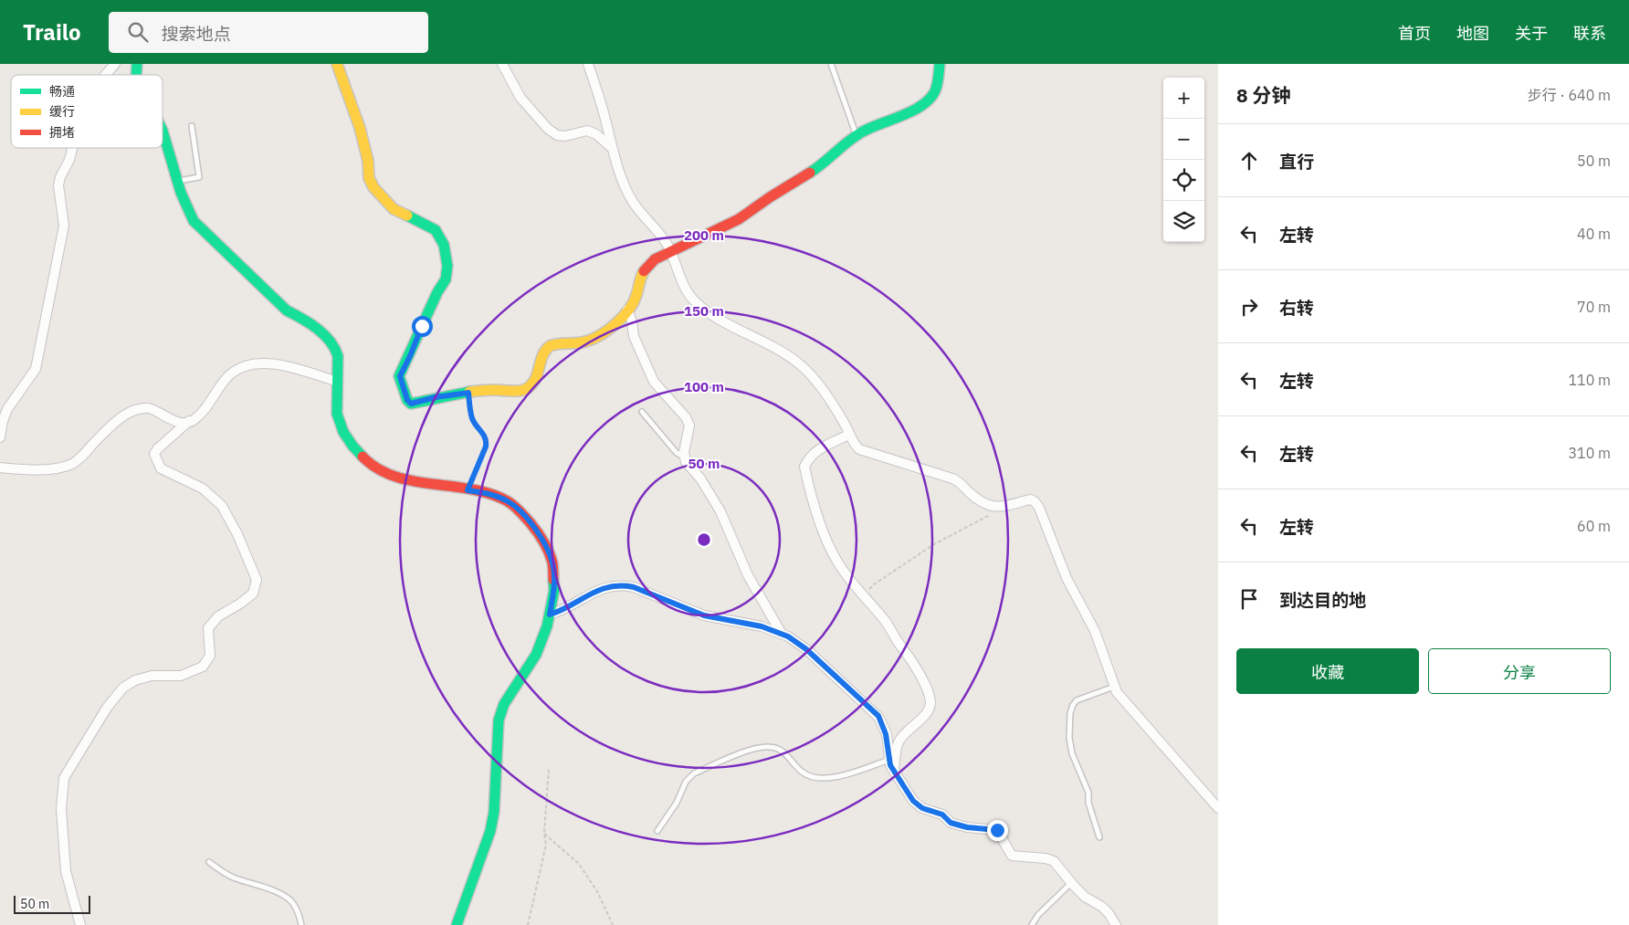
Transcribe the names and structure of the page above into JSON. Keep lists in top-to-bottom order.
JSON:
{
  "legend": ["畅通", "缓行", "拥堵"],
  "scale_bar": "50 m",
  "page": {
    "header": "Trailo",
    "search": "搜索地点",
    "nav": [
      "首页",
      "地图",
      "关于",
      "联系"
    ],
    "heading": ["8 分钟", "步行 · 640 m"],
    "map_buttons": ["+", "−"],
    "list": [
      ["直行", "50 m"],
      ["左转", "40 m"],
      ["右转", "70 m"],
      ["左转", "110 m"],
      ["左转", "310 m"],
      ["左转", "60 m"],
      "到达目的地"
    ],
    "buttons": ["收藏", "分享"],
    "scale": "50 m"
  },
  "rings": [
    "200 m",
    "150 m",
    "100 m",
    "50 m"
  ]
}
